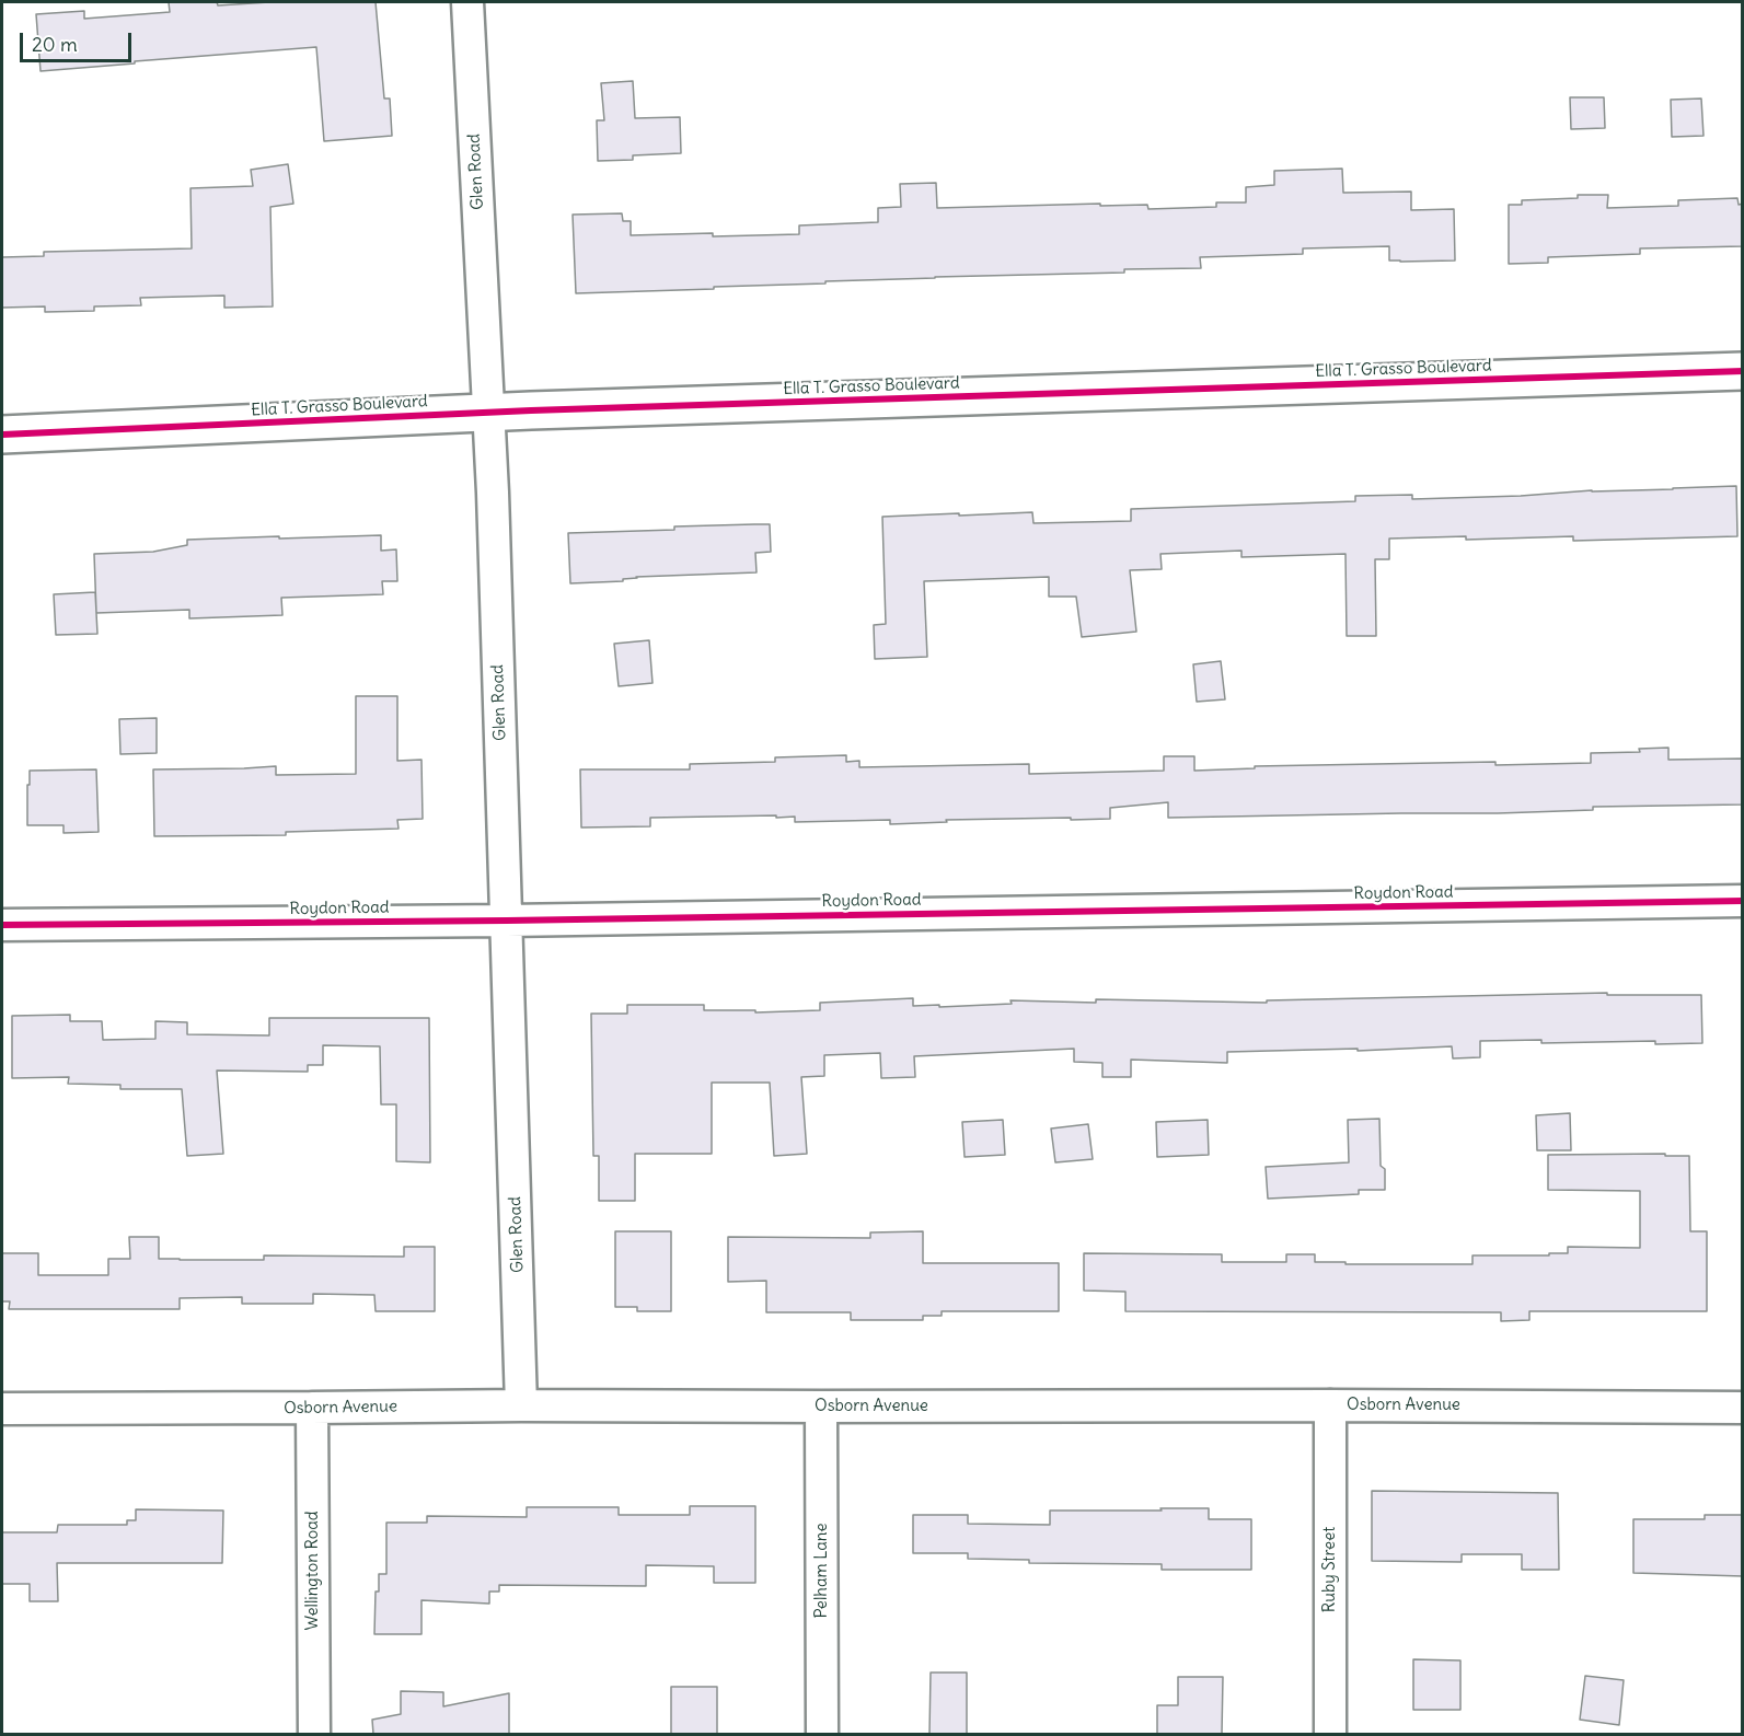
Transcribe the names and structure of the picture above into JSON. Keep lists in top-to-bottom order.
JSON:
{
  "streets": {
    "main road": ["Ella T. Grasso Boulevard"],
    "street": [
      "Glen Road",
      "Roydon Road",
      "Osborn Avenue",
      "Ruby Street",
      "Wellington Road",
      "Pelham Lane"
    ]
  },
  "crossings": [
    ["Glen Road", "Ella T. Grasso Boulevard"],
    ["Glen Road", "Roydon Road"],
    ["Glen Road", "Osborn Avenue"],
    ["Osborn Avenue", "Ruby Street"],
    ["Osborn Avenue", "Wellington Road"],
    ["Osborn Avenue", "Pelham Lane"]
  ],
  "scale_bar": "20 m"
}
